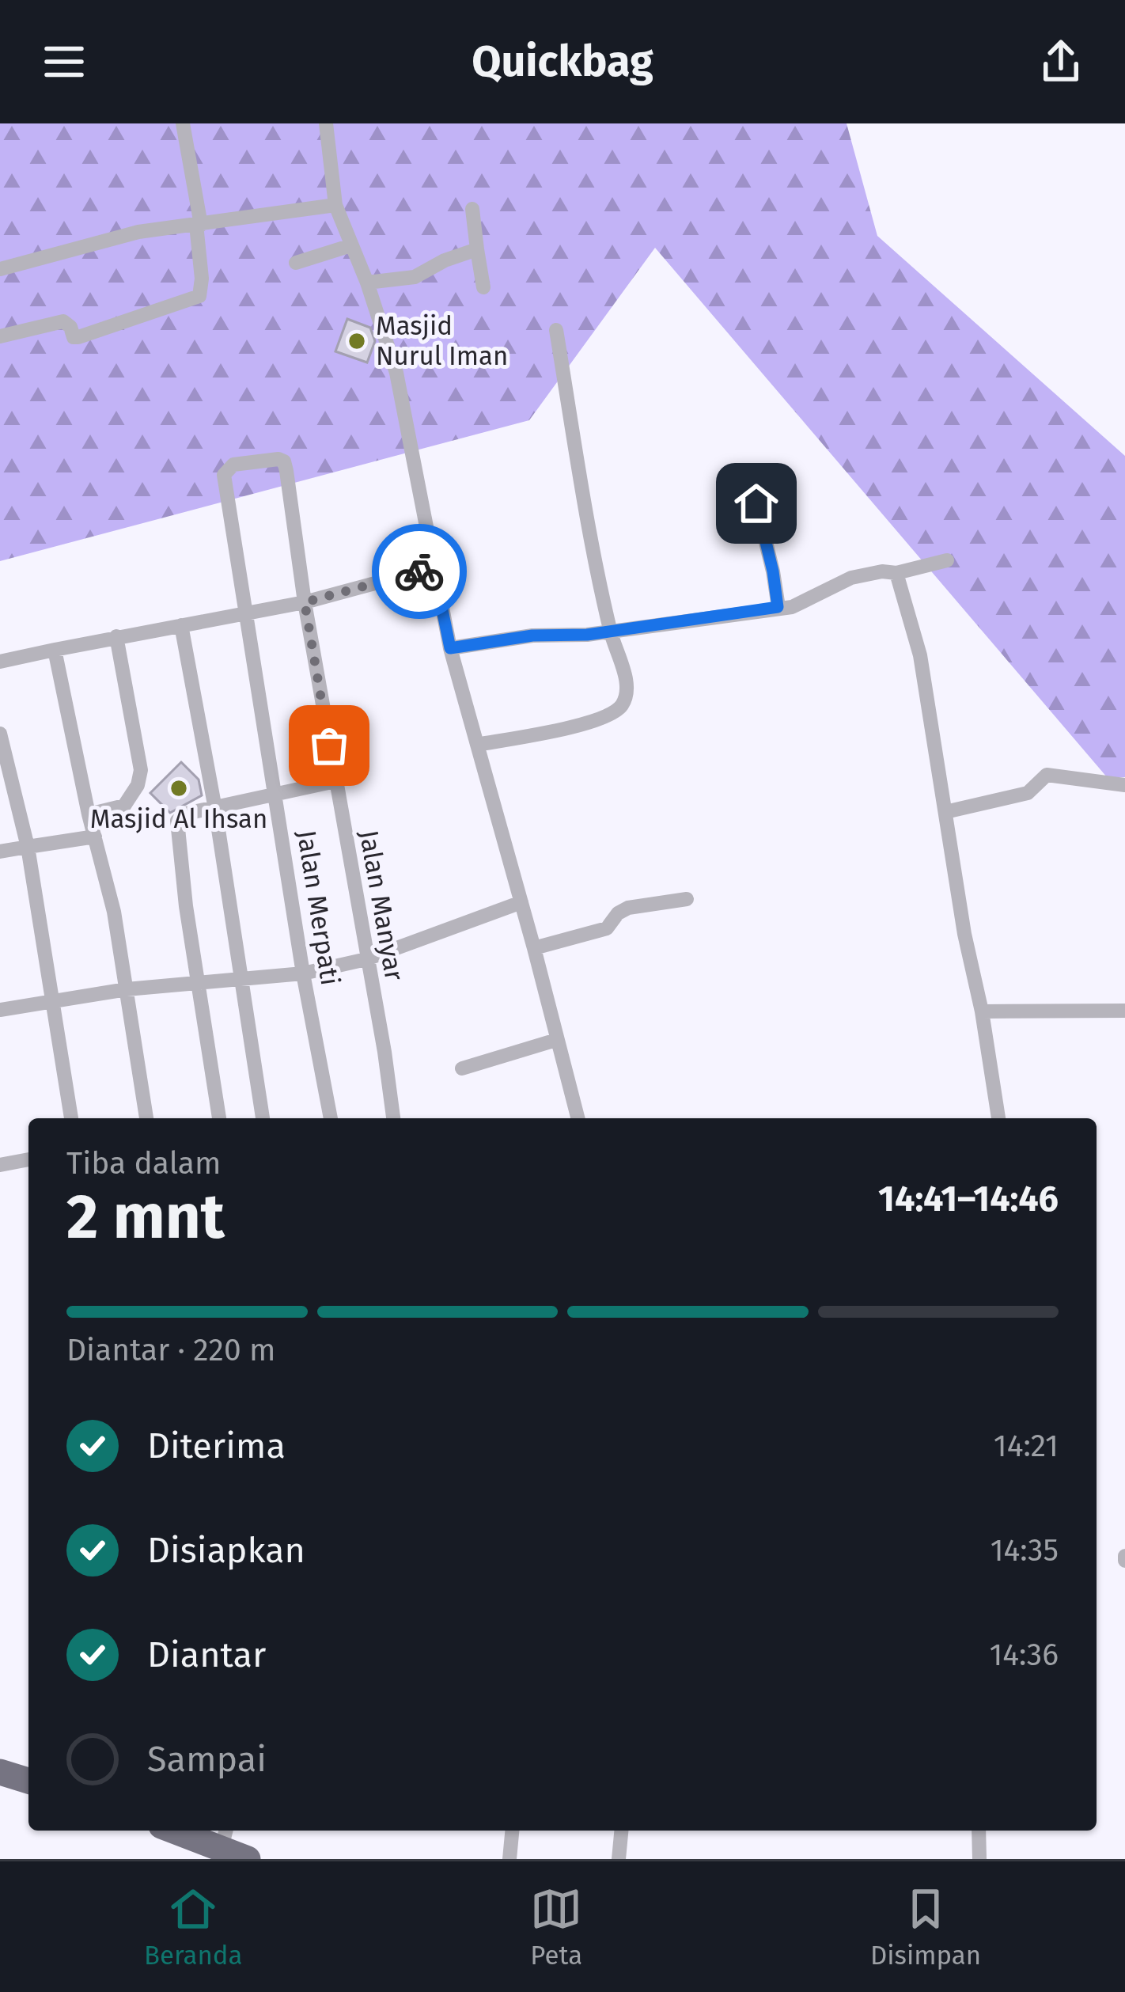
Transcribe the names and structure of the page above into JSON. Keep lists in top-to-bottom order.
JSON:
{
  "streets": {
    "street": ["Jalan Manyar", "Jalan Merpati"]
  },
  "crossings": [
    ["Jalan Manyar", "Jalan Merpati"]
  ],
  "places": ["Masjid Nurul Iman", "Masjid Al Ihsan"],
  "page": {
    "header": "Quickbag",
    "heading": ["2 mnt", "Tiba dalam", "14:41–14:46"],
    "bar": "Diantar · 220 m",
    "list": [
      ["Diterima", "14:21"],
      ["Disiapkan", "14:35"],
      ["Diantar", "14:36"],
      "Sampai"
    ],
    "tabs": ["Beranda", "Peta", "Disimpan"]
  }
}
